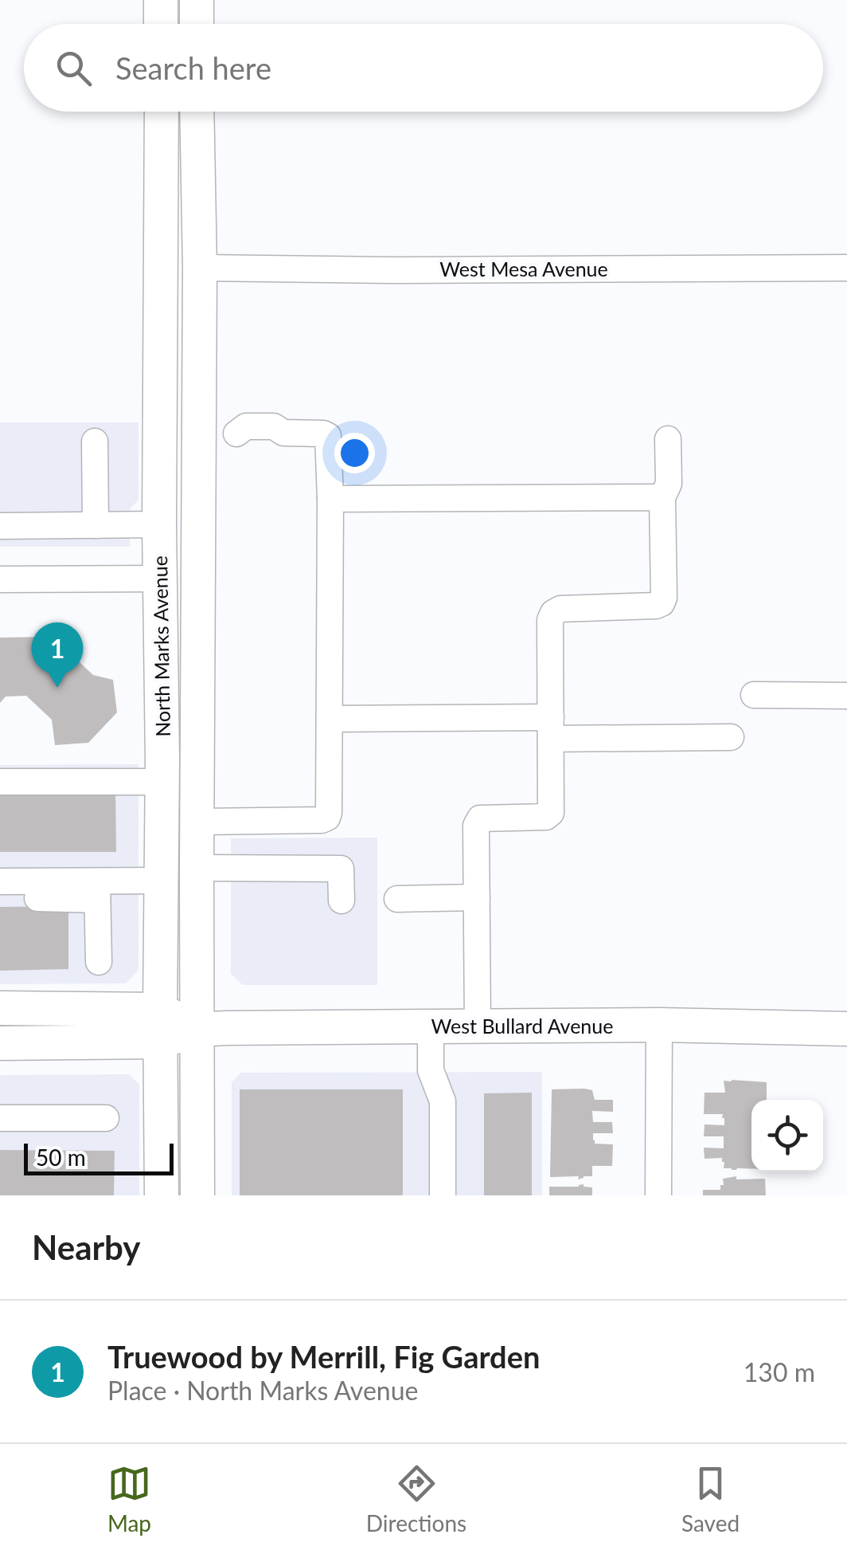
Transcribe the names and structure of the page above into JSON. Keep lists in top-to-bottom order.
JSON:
{
  "streets": {
    "main road": ["North Marks Avenue", "West Bullard Avenue"],
    "street": ["West Mesa Avenue"]
  },
  "crossings": [
    ["West Mesa Avenue", "North Marks Avenue"],
    ["North Marks Avenue", "West Bullard Avenue"]
  ],
  "scale_bar": "50 m",
  "page": {
    "search": "Search here",
    "pins": "1",
    "scale": "50 m",
    "heading": "Nearby",
    "list": [
      {
        "mark": "1",
        "name": "Truewood by Merrill, Fig Garden",
        "note": "Place · North Marks Avenue",
        "value": "130 m"
      }
    ],
    "nav": ["Map", "Directions", "Saved"]
  }
}
